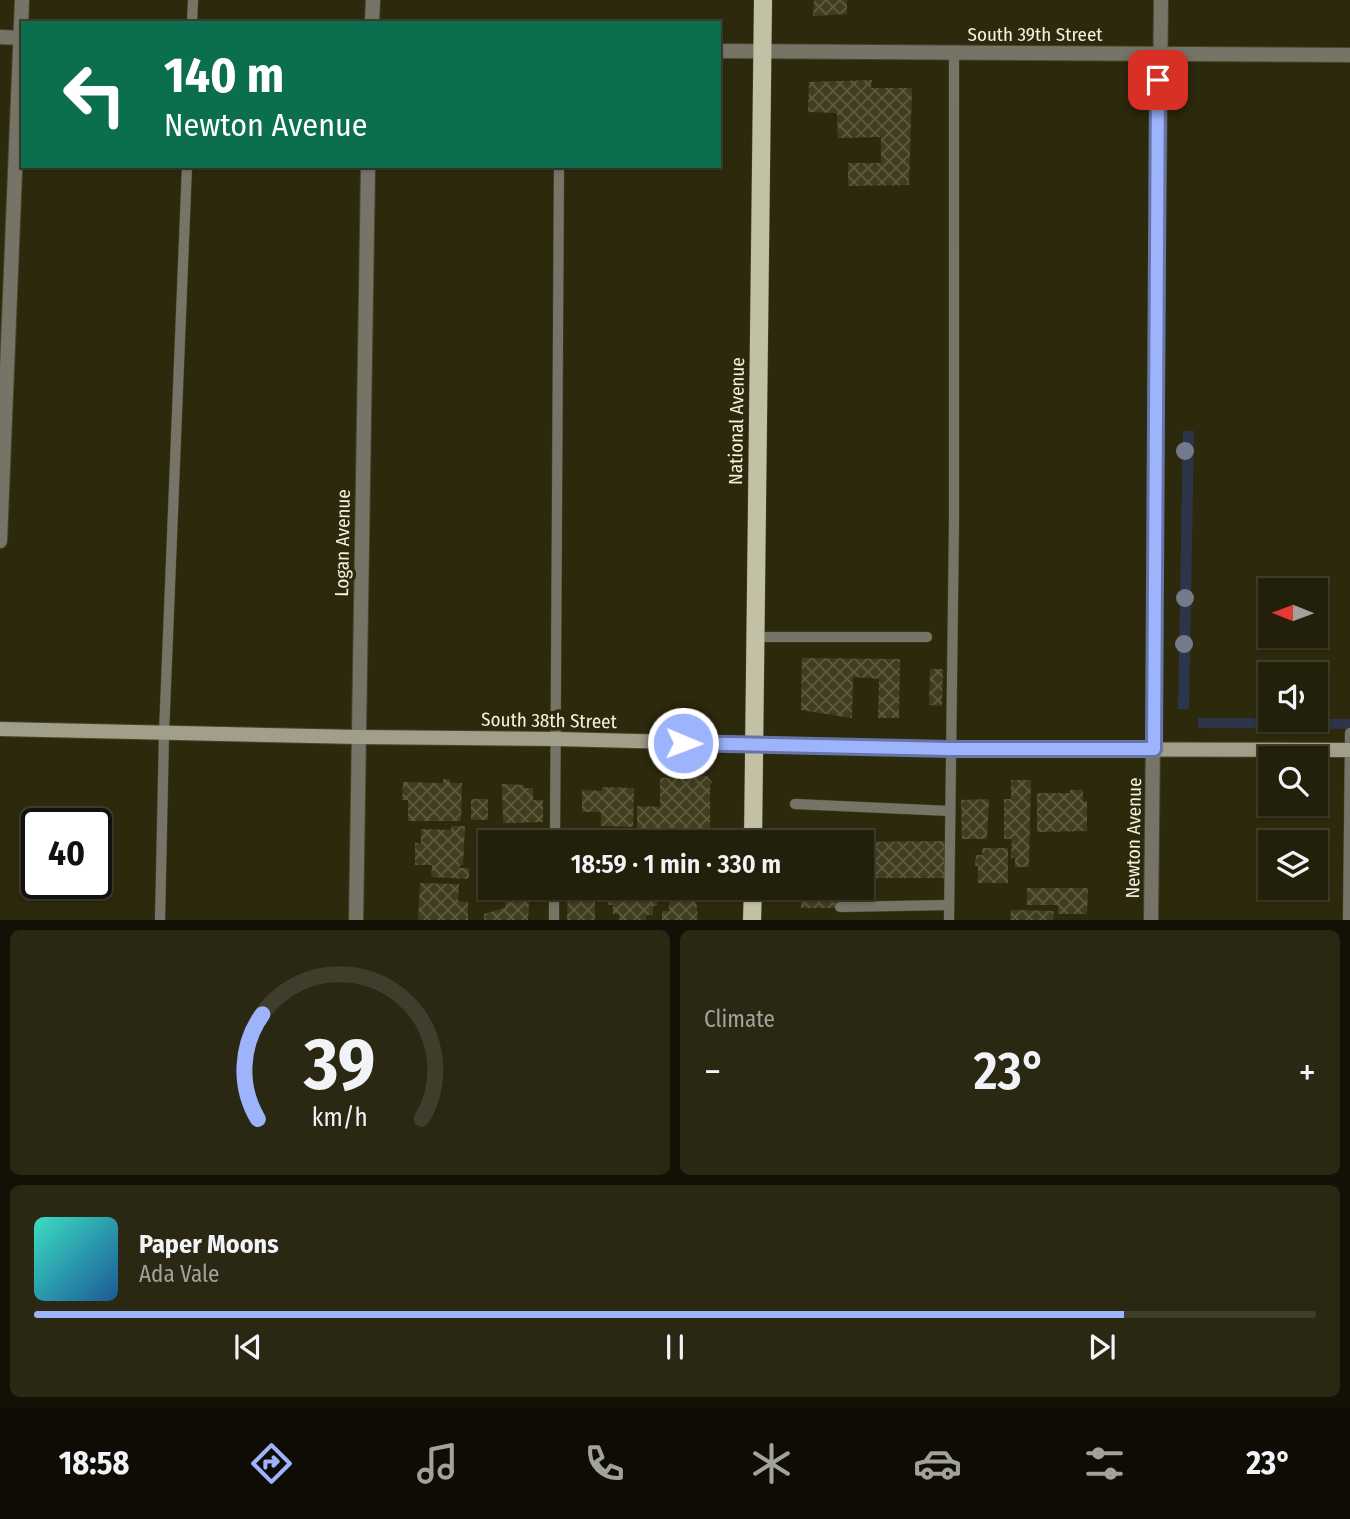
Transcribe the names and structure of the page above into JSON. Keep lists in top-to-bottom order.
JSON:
{
  "streets": {
    "main road": ["National Avenue"],
    "street": [
      "South 39th Street",
      "Logan Avenue",
      "South 38th Street",
      "Newton Avenue"
    ]
  },
  "crossings": [
    ["South 39th Street", "National Avenue"],
    ["South 39th Street", "Newton Avenue"],
    ["National Avenue", "South 38th Street"],
    ["Logan Avenue", "South 38th Street"],
    ["South 38th Street", "Newton Avenue"]
  ],
  "north": "left",
  "page": {
    "turn": ["140 m", "Newton Avenue"],
    "limit": "40",
    "trip": "18:59 · 1 min · 330 m",
    "tile": "Climate",
    "heat": ["−", "23°", "+"],
    "song": ["Paper Moons", "Ada Vale"],
    "tabs": ["18:58", "23°"],
    "gauge": ["39", "km/h"]
  }
}
